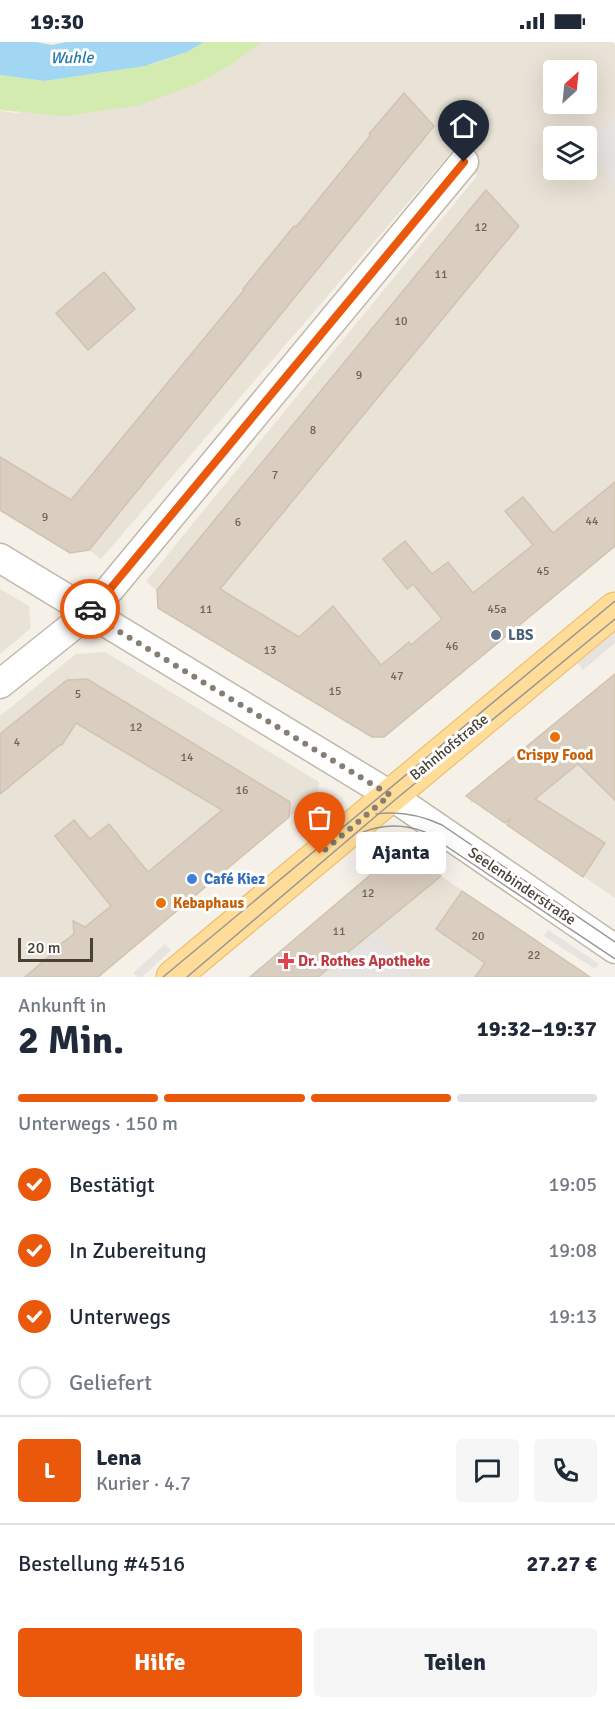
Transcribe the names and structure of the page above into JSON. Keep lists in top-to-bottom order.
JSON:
{
  "streets": {
    "main road": ["Bahnhofstraße"],
    "street": ["Seelenbinderstraße"]
  },
  "crossings": [
    ["Bahnhofstraße", "Seelenbinderstraße"]
  ],
  "water": ["Wuhle"],
  "places": {
    "other": [
      "LBS",
      "Crispy Food",
      "Ajanta",
      "Café Kiez",
      "Kebaphaus"
    ],
    "health": ["Dr. Rothes Apotheke"]
  },
  "house_numbers": [
    "12",
    "11",
    "10",
    "9",
    "8",
    "7",
    "9",
    "44",
    "6",
    "45",
    "11",
    "45a",
    "46",
    "13",
    "47",
    "15",
    "5",
    "12",
    "4",
    "14",
    "16",
    "12",
    "11",
    "20",
    "22"
  ],
  "scale_bar": "20 m",
  "north": "top right",
  "page": {
    "status": "19:30",
    "bubble": "Ajanta",
    "scale": "20 m",
    "heading": ["2 Min.", "Ankunft in", "19:32–19:37"],
    "panel": [
      "Lena",
      "Kurier · 4.7",
      "Bestellung #4516",
      "27.27 €"
    ],
    "bar": "Unterwegs · 150 m",
    "list": [
      ["Bestätigt", "19:05"],
      ["In Zubereitung", "19:08"],
      ["Unterwegs", "19:13"],
      "Geliefert"
    ],
    "round": "L",
    "buttons": ["Hilfe", "Teilen"]
  }
}
